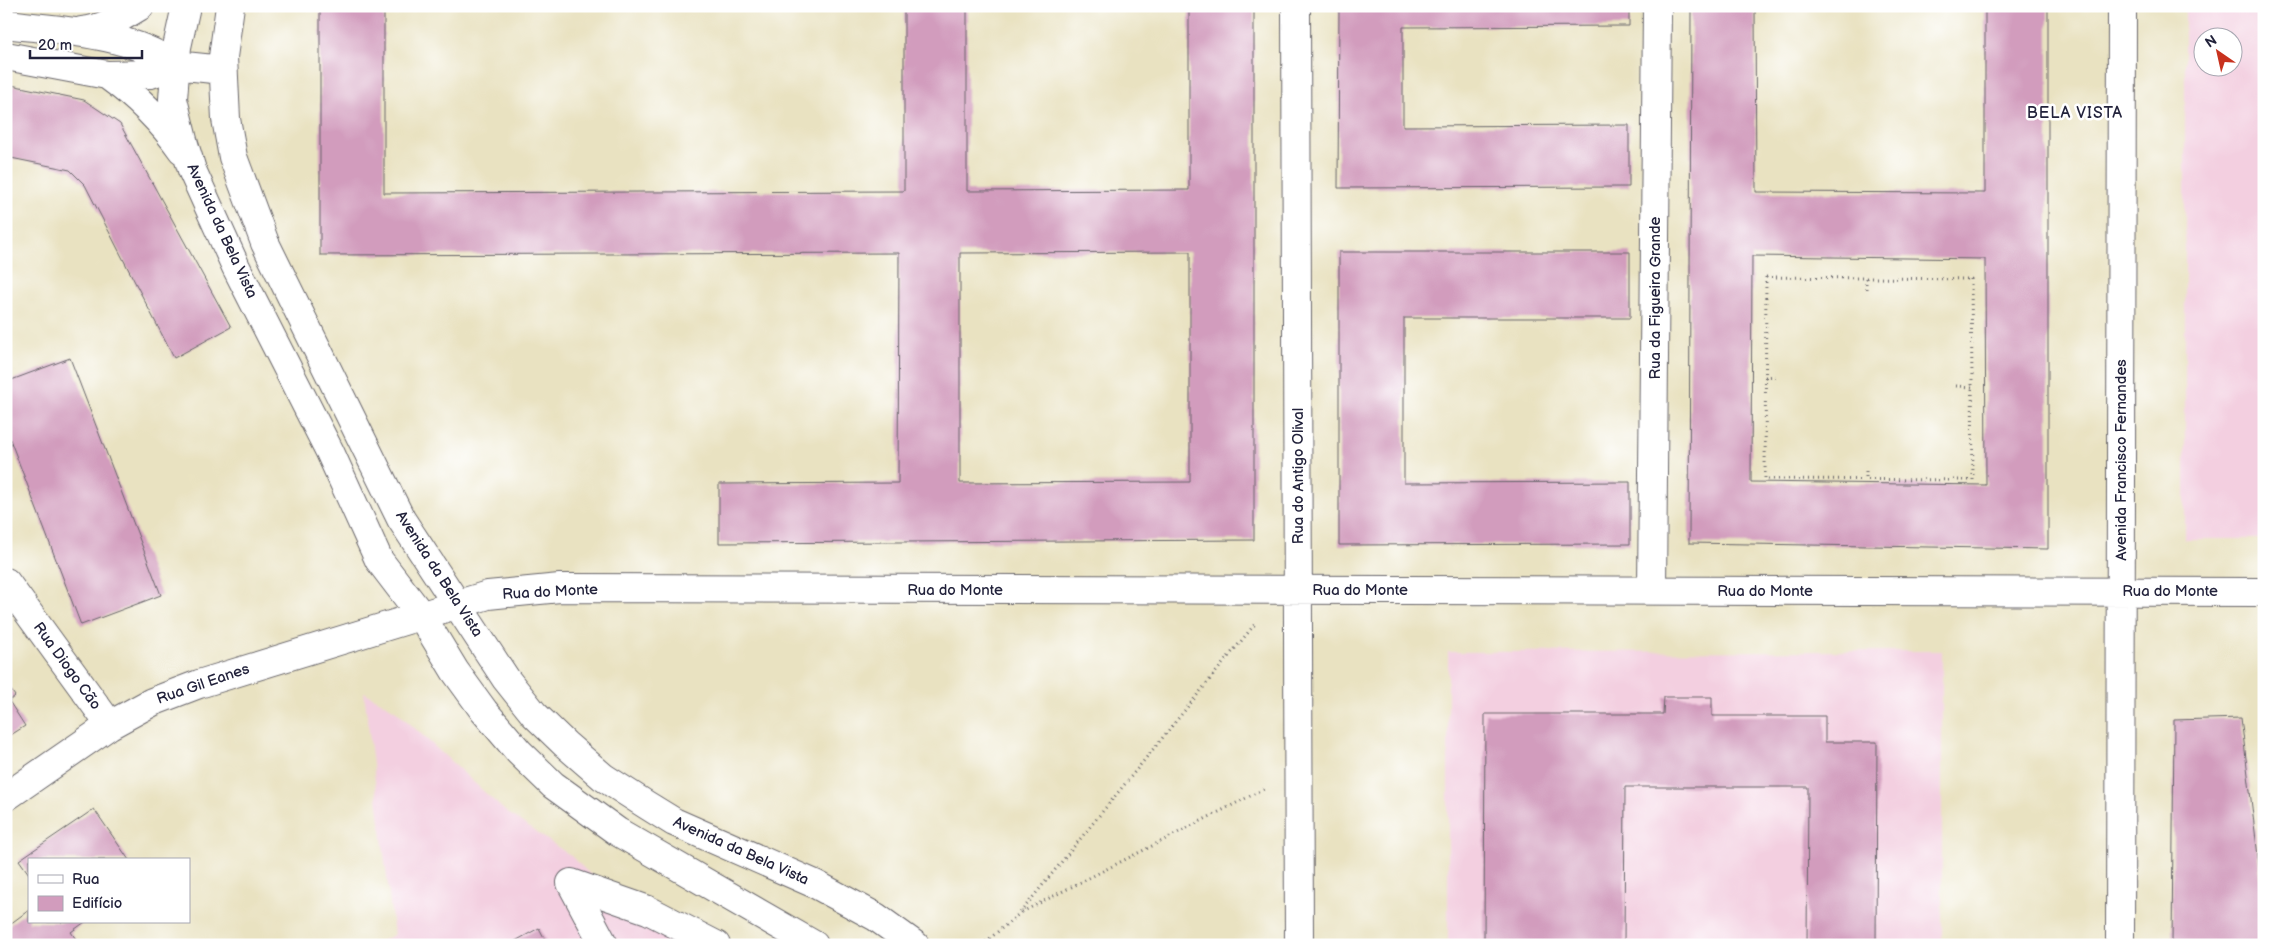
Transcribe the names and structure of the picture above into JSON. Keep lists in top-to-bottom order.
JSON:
{
  "streets": {
    "street": [
      "Avenida da Bela Vista",
      "Rua da Figueira Grande",
      "Avenida Francisco Fernandes",
      "Rua do Antigo Olival",
      "Rua do Monte",
      "Rua Diogo Cão",
      "Rua Gil Eanes"
    ]
  },
  "crossings": [
    ["Avenida da Bela Vista", "Rua do Monte"],
    ["Avenida da Bela Vista", "Rua Gil Eanes"],
    ["Rua da Figueira Grande", "Rua do Monte"],
    ["Avenida Francisco Fernandes", "Rua do Monte"],
    ["Rua do Antigo Olival", "Rua do Monte"],
    ["Rua do Monte", "Rua Gil Eanes"],
    ["Rua Diogo Cão", "Rua Gil Eanes"]
  ],
  "districts": ["BELA VISTA"],
  "legend": ["Rua", "Edifício"],
  "scale_bar": "20 m",
  "north": "top left"
}
